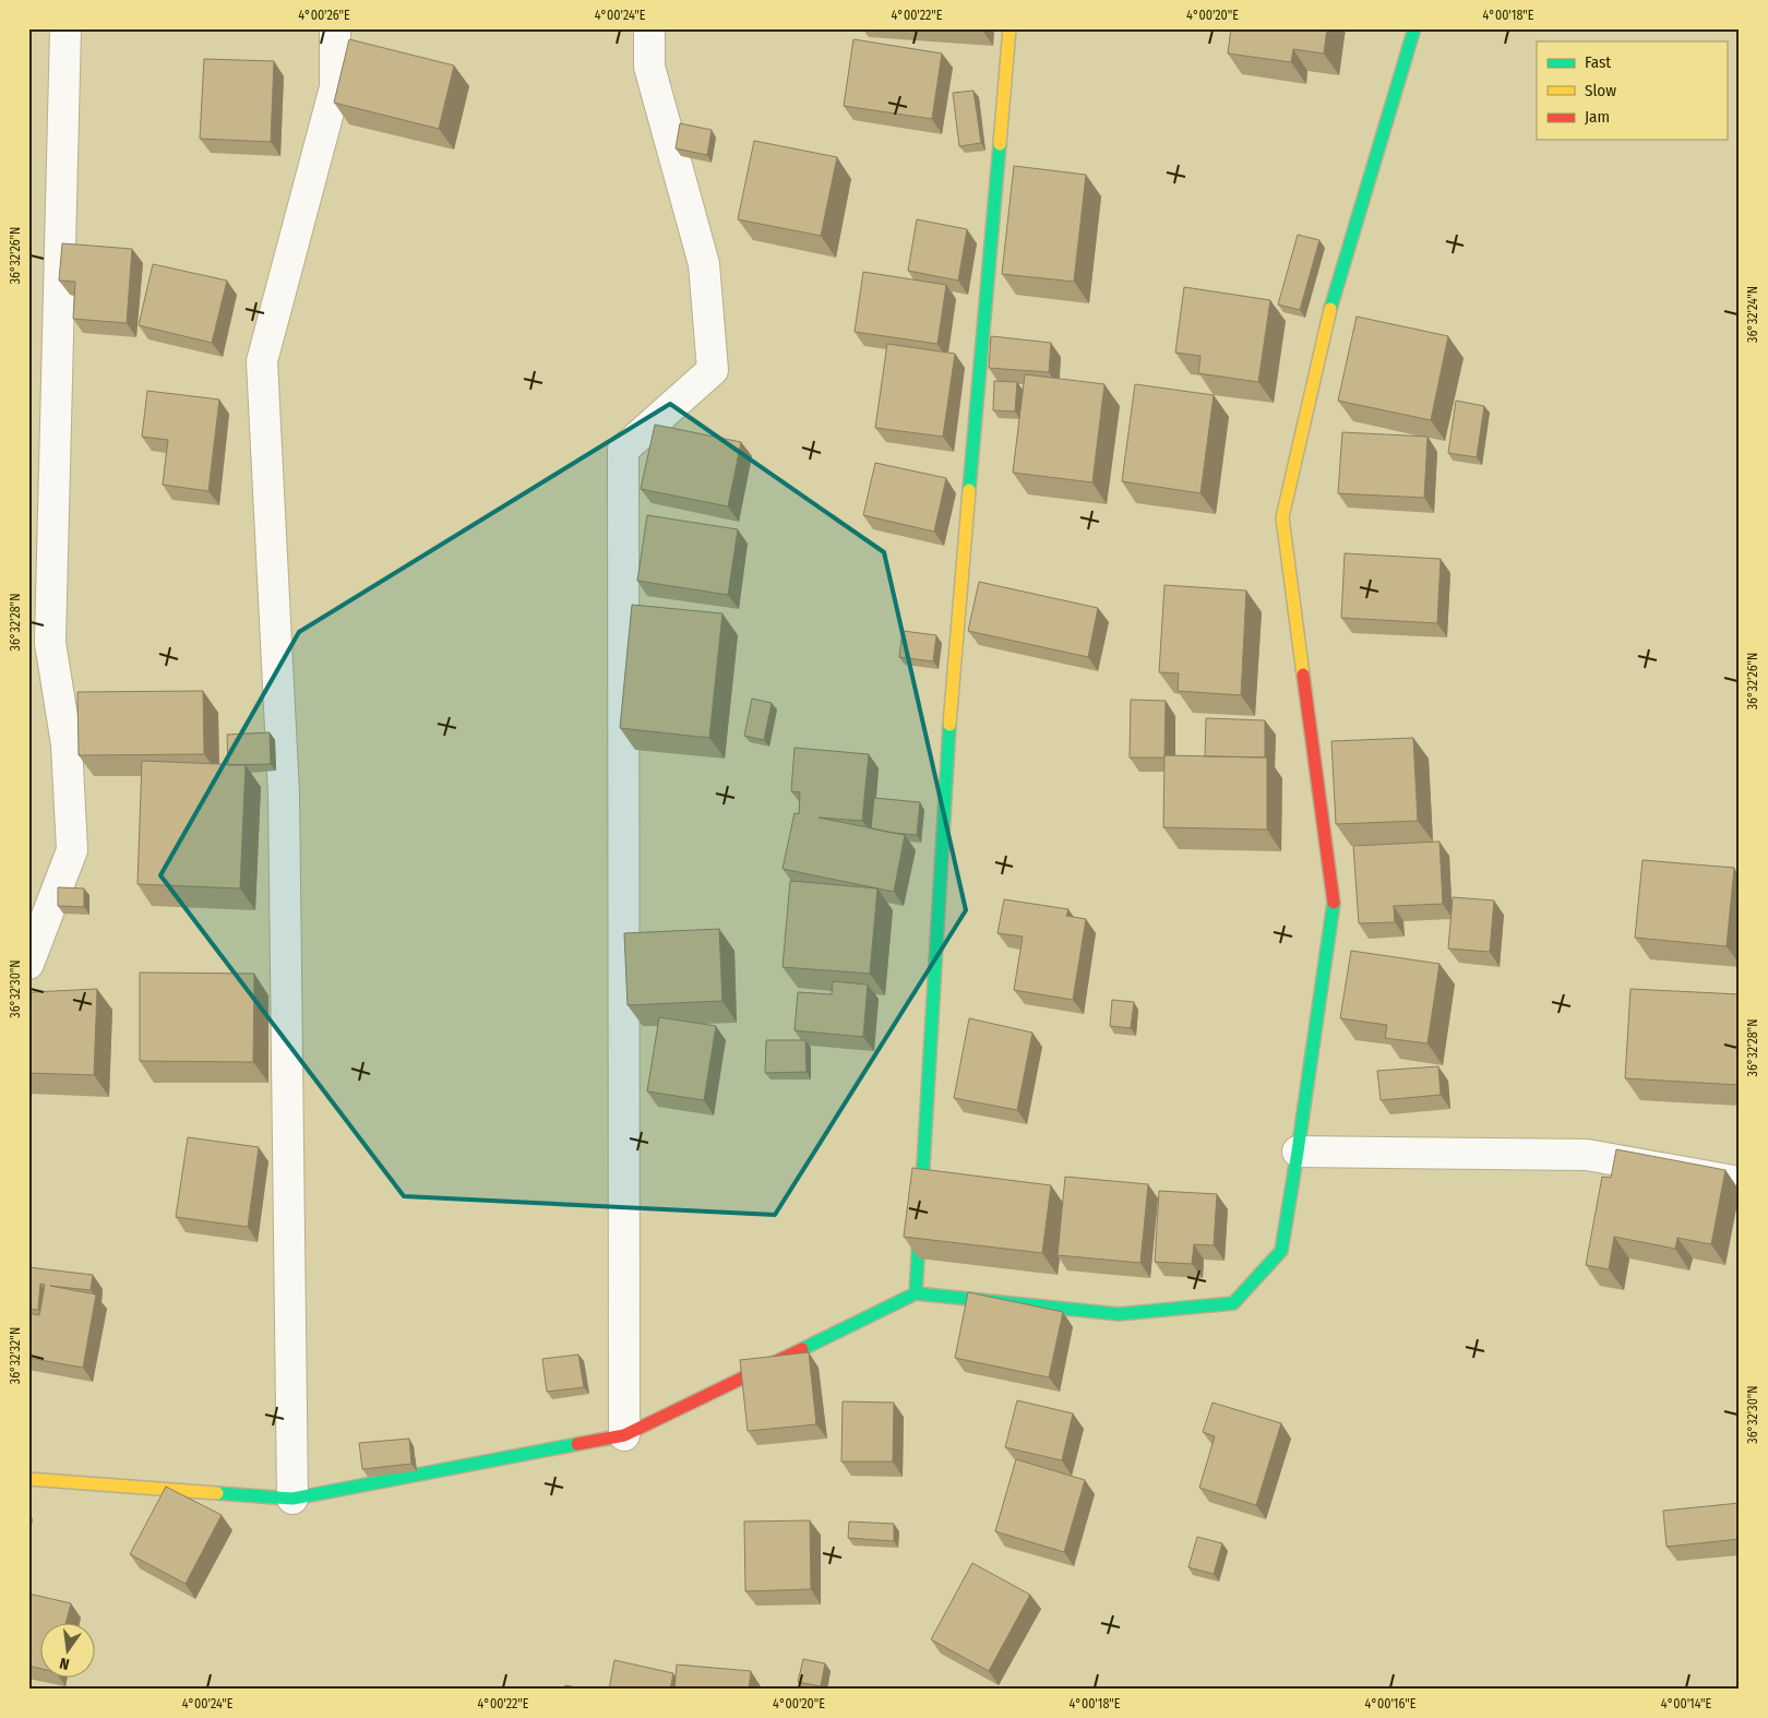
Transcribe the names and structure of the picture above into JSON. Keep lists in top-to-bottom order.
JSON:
{
  "legend": ["Fast", "Slow", "Jam"],
  "north": "bottom",
  "coordinates": [
    "4°00'26\"E",
    "4°00'24\"E",
    "4°00'22\"E",
    "4°00'20\"E",
    "4°00'18\"E",
    "36°32'26\"N",
    "36°32'24\"N",
    "36°32'28\"N",
    "36°32'30\"N",
    "36°32'32\"N",
    "4°00'16\"E",
    "4°00'14\"E"
  ]
}
